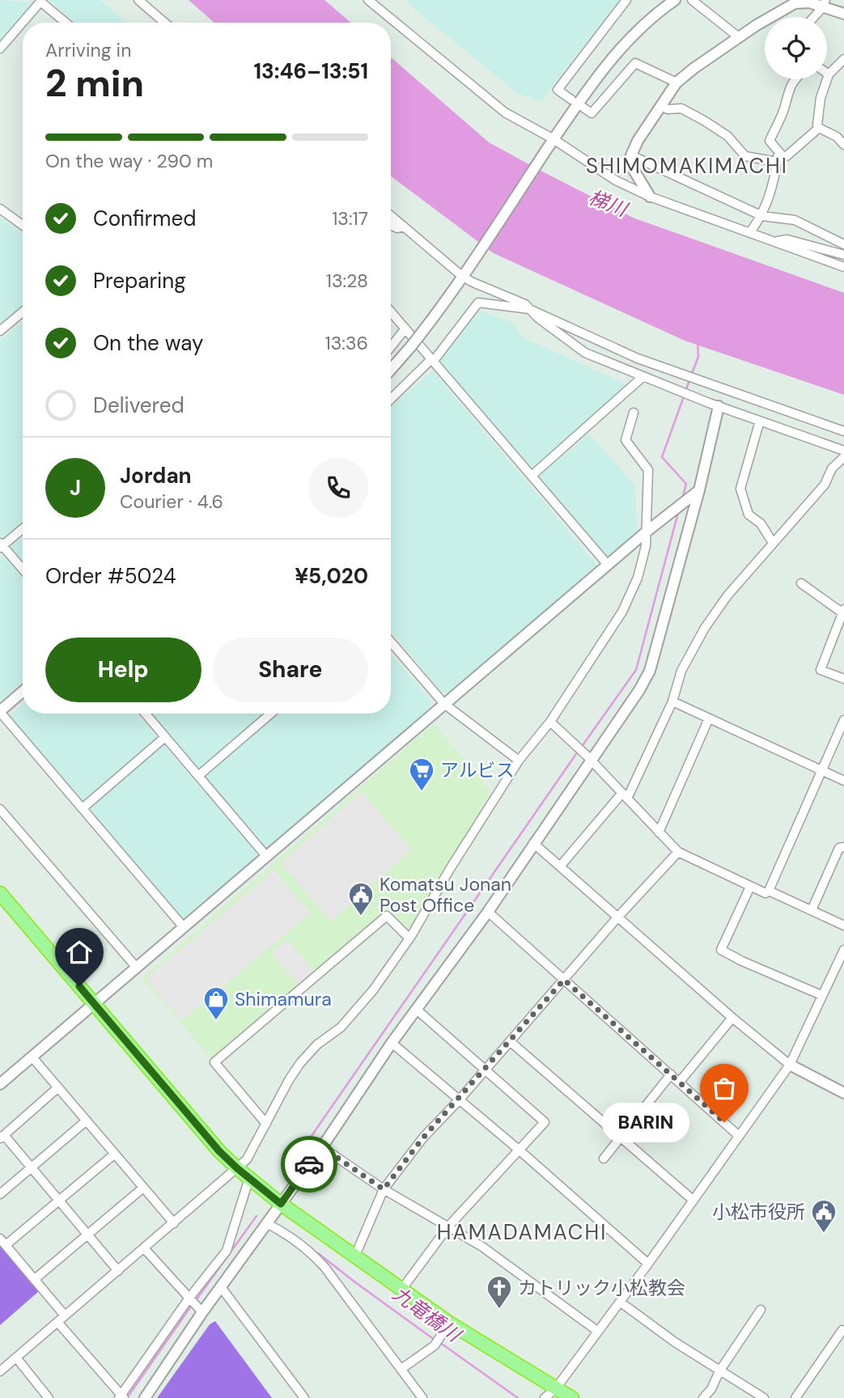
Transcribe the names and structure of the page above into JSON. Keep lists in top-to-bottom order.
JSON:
{
  "districts": ["SHIMOMAKIMACHI", "HAMADAMACHI"],
  "water": ["梯川", "九竜橋川"],
  "places": {
    "supermarket": ["アルビス"],
    "public building": ["Komatsu Jonan Post Office", "小松市役所"],
    "shop": ["Shimamura"],
    "other": ["BARIN"],
    "church": ["カトリック小松教会"]
  },
  "page": {
    "heading": ["2 min", "Arriving in", "13:46–13:51"],
    "panel": [
      "Jordan",
      "Courier · 4.6",
      "Order #5024",
      "¥5,020"
    ],
    "bar": "On the way · 290 m",
    "list": [
      ["Confirmed", "13:17"],
      ["Preparing", "13:28"],
      ["On the way", "13:36"],
      "Delivered"
    ],
    "round": "J",
    "buttons": ["Help", "Share"],
    "bubble": "BARIN"
  }
}
